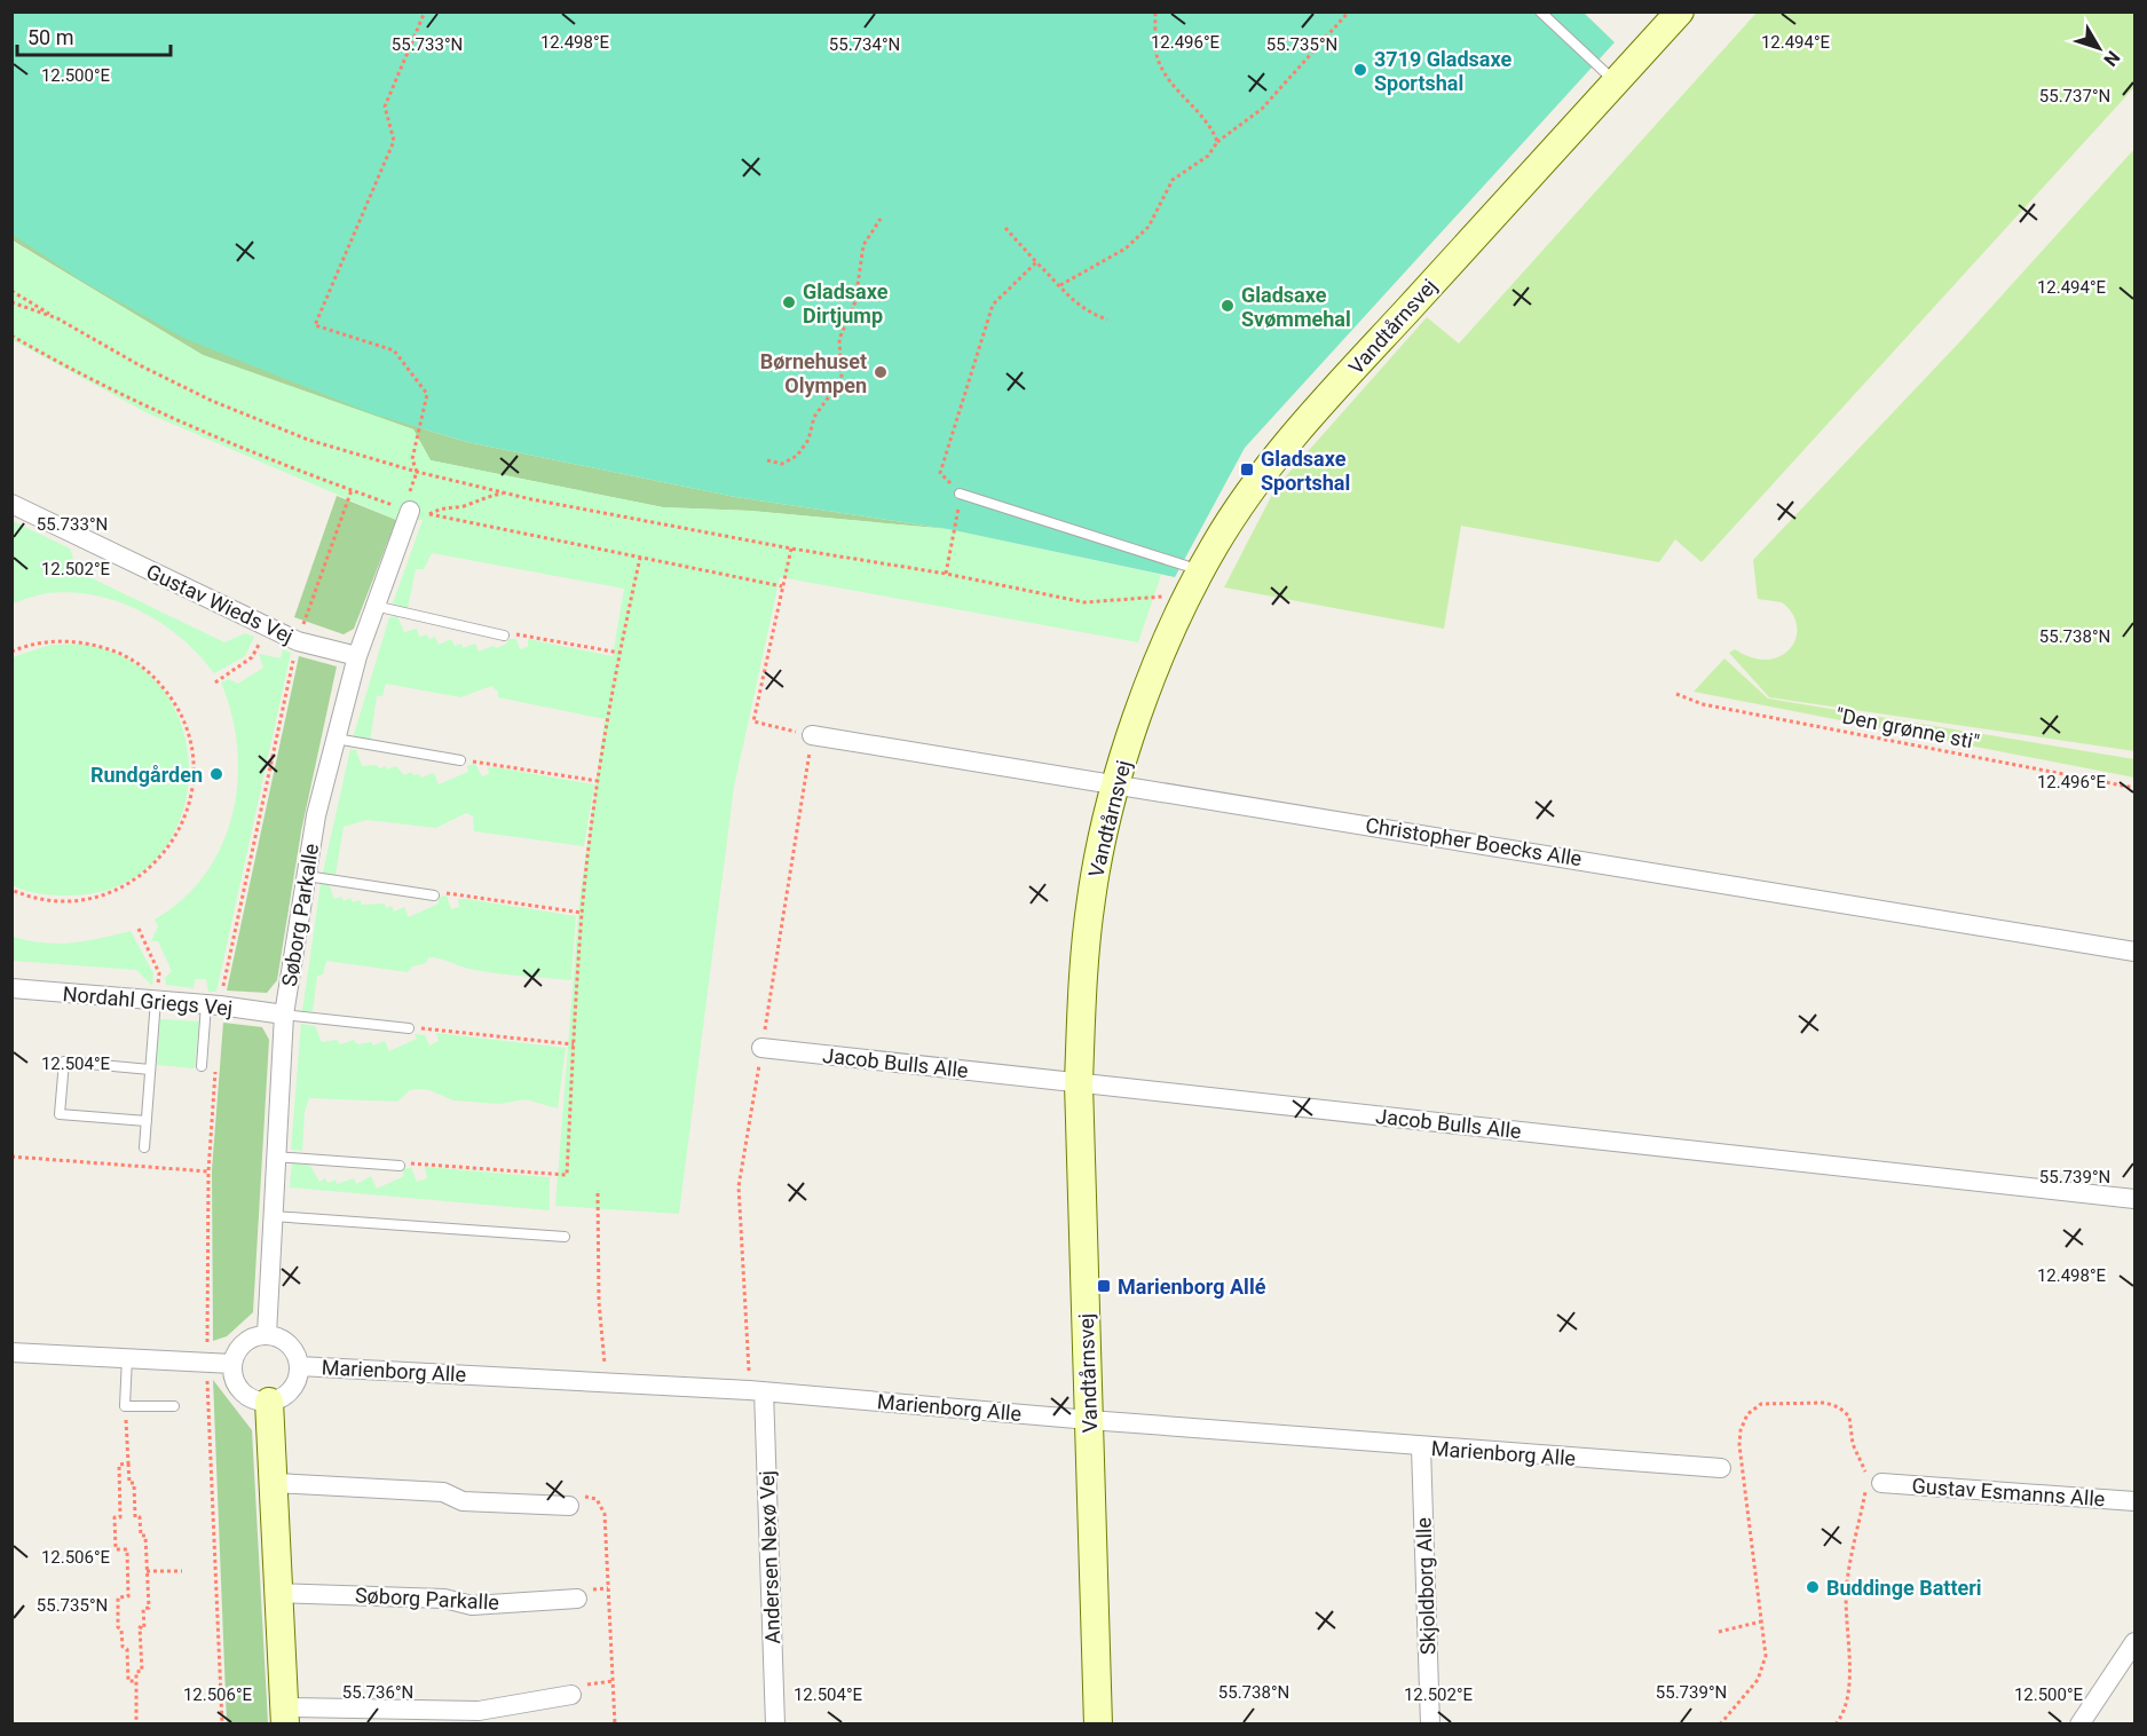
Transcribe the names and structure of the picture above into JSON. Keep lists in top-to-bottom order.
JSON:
{
  "streets": {
    "street": [
      "Vandtårnsvej",
      "Gustav Wieds Vej",
      "Christopher Boecks Alle",
      "Søborg Parkalle",
      "Nordahl Griegs Vej",
      "Jacob Bulls Alle",
      "Marienborg Alle",
      "Gustav Esmanns Alle",
      "Andersen Nexø Vej",
      "Skjoldborg Alle"
    ],
    "path": ["\"Den grønne sti\""]
  },
  "crossings": [
    ["Vandtårnsvej", "Christopher Boecks Alle"],
    ["Vandtårnsvej", "Jacob Bulls Alle"],
    ["Vandtårnsvej", "Marienborg Alle"],
    ["Gustav Wieds Vej", "Søborg Parkalle"],
    ["Søborg Parkalle", "Nordahl Griegs Vej"],
    ["Søborg Parkalle", "Marienborg Alle"],
    ["Marienborg Alle", "Andersen Nexø Vej"],
    ["Marienborg Alle", "Skjoldborg Alle"]
  ],
  "places": {
    "other": [
      "3719 Gladsaxe Sportshal",
      "Gladsaxe Dirtjump",
      "Gladsaxe Svømmehal",
      "Børnehuset Olympen",
      "Rundgården",
      "Buddinge Batteri"
    ],
    "transit": ["Gladsaxe Sportshal", "Marienborg Allé"]
  },
  "scale_bar": "50 m",
  "north": "bottom right",
  "coordinates": [
    "12.498°E",
    "12.496°E",
    "12.494°E",
    "55.733°N",
    "55.734°N",
    "55.735°N",
    "12.500°E",
    "55.737°N",
    "12.502°E",
    "55.738°N",
    "12.504°E",
    "55.739°N",
    "12.506°E",
    "55.736°N"
  ]
}
